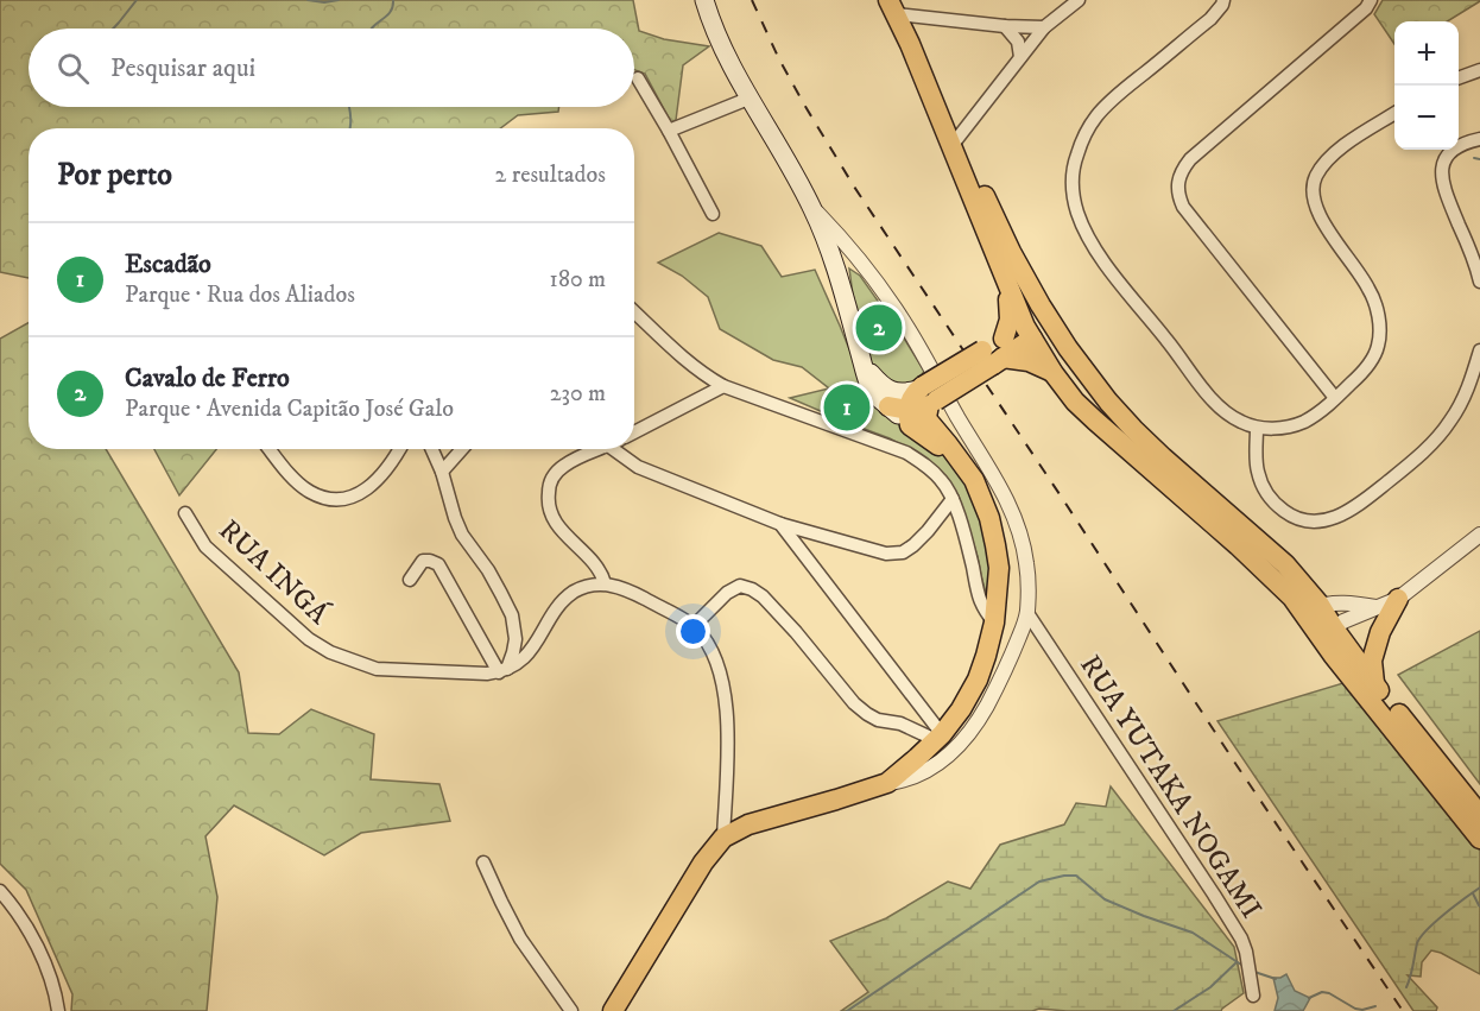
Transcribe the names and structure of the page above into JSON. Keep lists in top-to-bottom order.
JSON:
{
  "streets": {
    "street": ["RUA INGÁ", "RUA YUTAKA NOGAMI"]
  },
  "page": {
    "map_buttons": ["+", "−"],
    "search": "Pesquisar aqui",
    "heading": ["Por perto", "2 resultados"],
    "list": [
      {
        "mark": "1",
        "name": "Escadão",
        "note": "Parque · Rua dos Aliados",
        "value": "180 m"
      },
      {
        "mark": "2",
        "name": "Cavalo de Ferro",
        "note": "Parque · Avenida Capitão José Galo",
        "value": "230 m"
      }
    ],
    "pins": ["2", "1"]
  }
}
